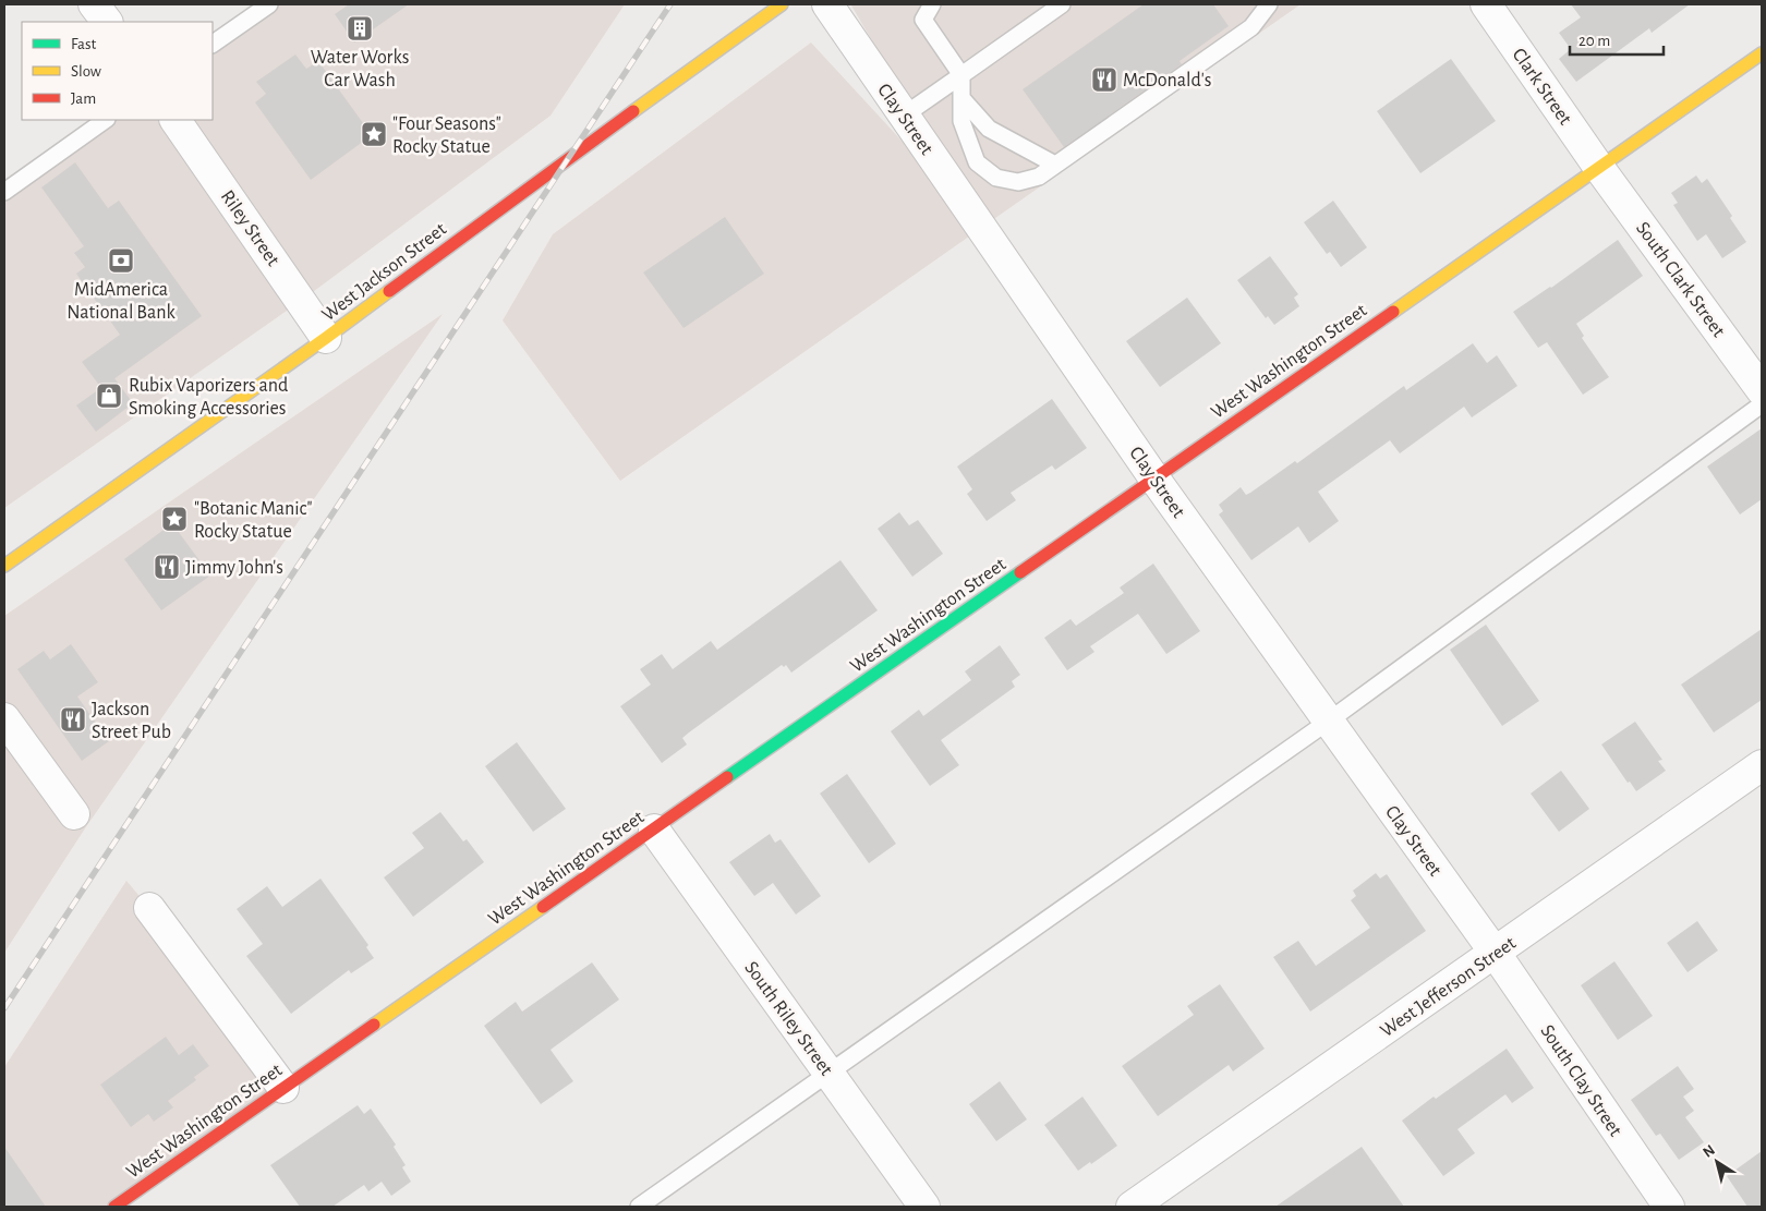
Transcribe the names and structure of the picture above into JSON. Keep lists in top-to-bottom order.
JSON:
{
  "streets": {
    "street": [
      "Clark Street",
      "Clay Street",
      "Riley Street",
      "West Jackson Street",
      "South Clark Street",
      "West Washington Street",
      "West Jefferson Street",
      "South Riley Street",
      "South Clay Street"
    ]
  },
  "crossings": [
    ["Clark Street", "South Clark Street"],
    ["Clark Street", "West Washington Street"],
    ["Clay Street", "West Washington Street"],
    ["Clay Street", "West Jefferson Street"],
    ["Clay Street", "South Clay Street"],
    ["Riley Street", "West Jackson Street"],
    ["South Clark Street", "West Washington Street"],
    ["West Washington Street", "South Riley Street"],
    ["West Jefferson Street", "South Clay Street"]
  ],
  "places": {
    "building": ["Water Works Car Wash"],
    "restaurant": ["McDonald's", "Jimmy John's", "Jackson Street Pub"],
    "place": ["\"Four Seasons\" Rocky Statue", "\"Botanic Manic\" Rocky Statue"],
    "bank": ["MidAmerica National Bank"],
    "shop": ["Rubix Vaporizers and Smoking Accessories"]
  },
  "legend": ["Fast", "Slow", "Jam"],
  "scale_bar": "20 m",
  "north": "top left"
}
